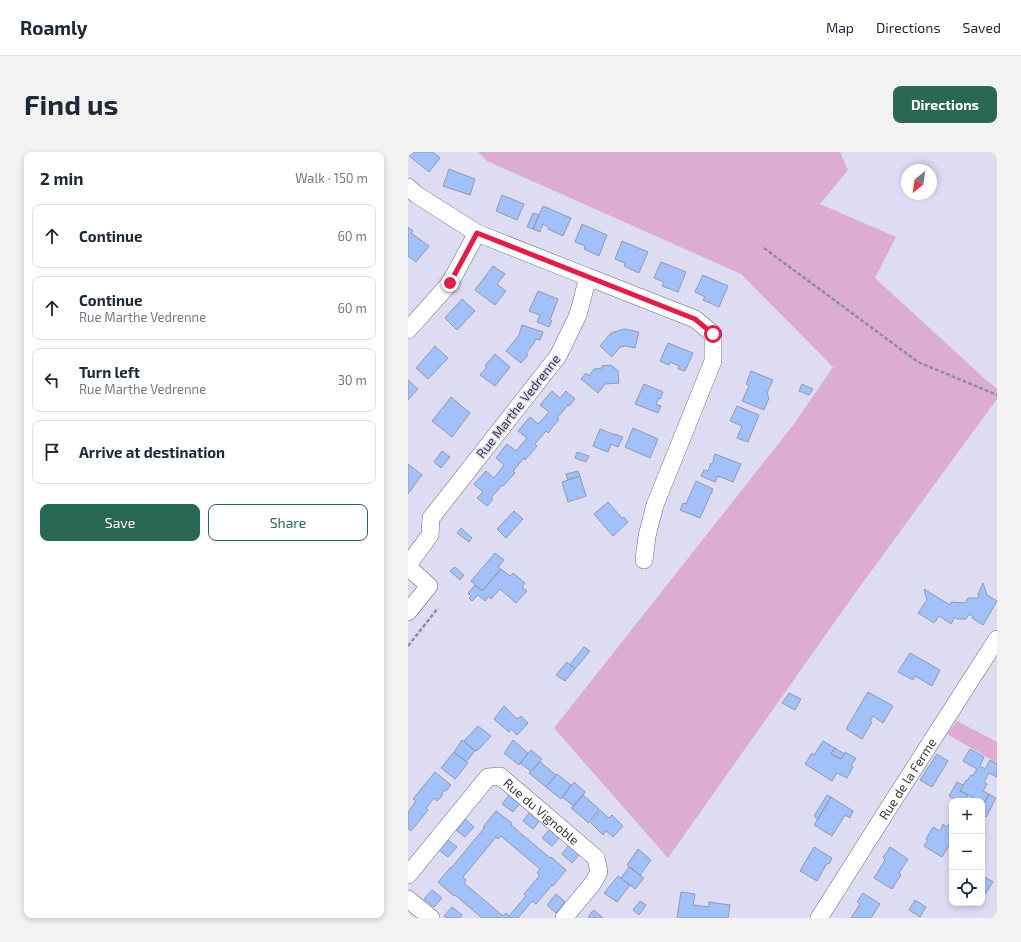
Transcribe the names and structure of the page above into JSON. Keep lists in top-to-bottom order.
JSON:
{
  "streets": {
    "street": ["Rue Marthe Vedrenne", "Rue de la Ferme", "Rue du Vignoble"]
  },
  "north": "bottom left",
  "page": {
    "header": "Roamly",
    "nav": ["Map", "Directions", "Saved"],
    "buttons": [
      "Directions",
      ["Save", "Share"]
    ],
    "title": "Find us",
    "heading": ["2 min", "Walk · 150 m"],
    "list": [
      ["Continue", "60 m"],
      ["Continue", "Rue Marthe Vedrenne", "60 m"],
      ["Turn left", "Rue Marthe Vedrenne", "30 m"],
      "Arrive at destination"
    ],
    "map_buttons": ["+", "−"]
  }
}
